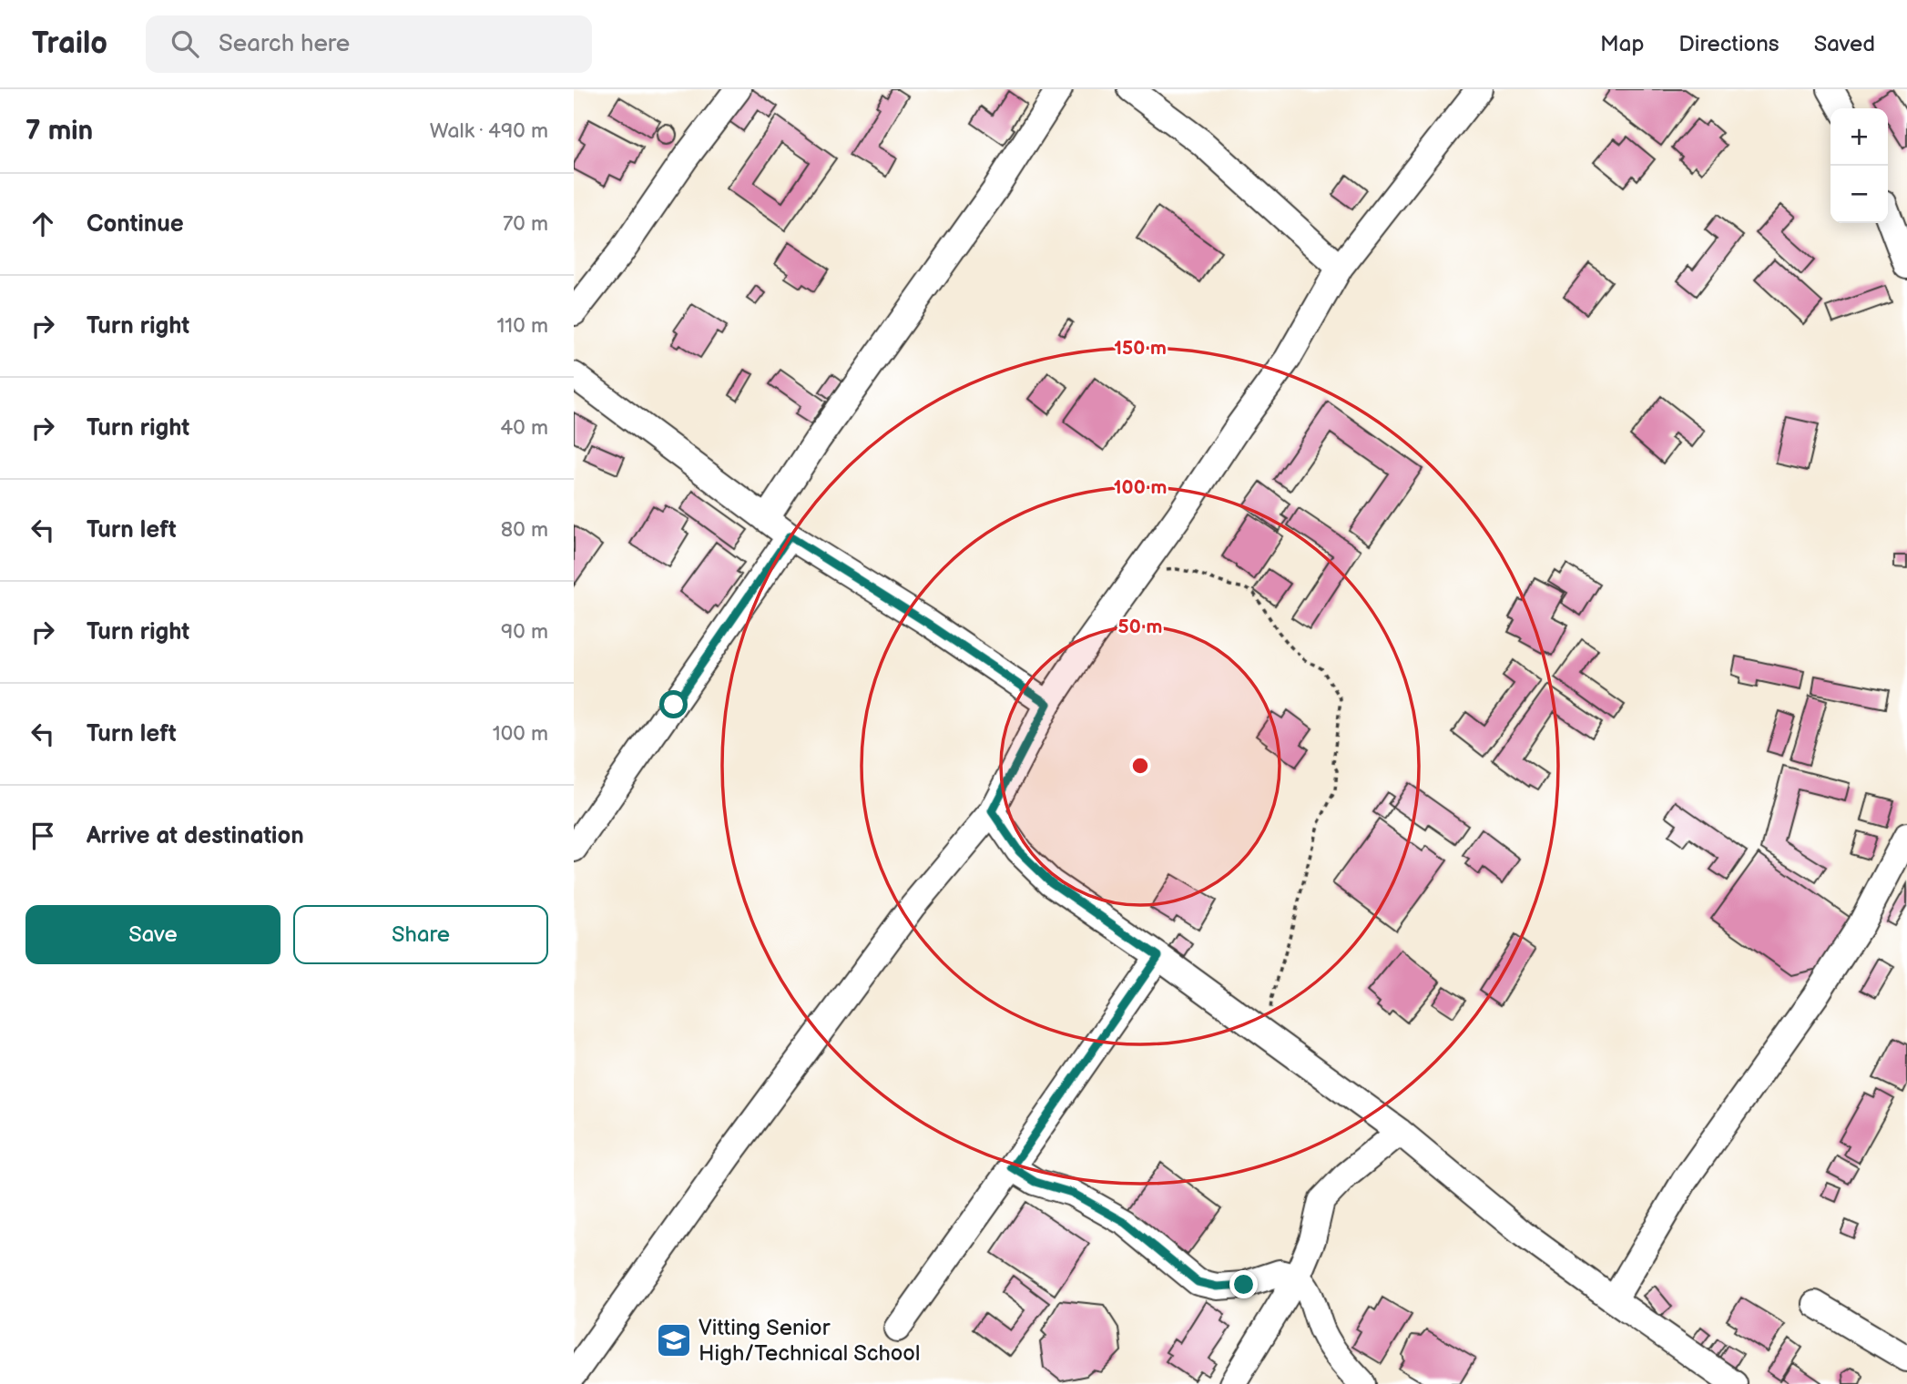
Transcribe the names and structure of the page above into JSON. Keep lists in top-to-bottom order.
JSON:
{
  "places": {
    "school or university": ["Vitting Senior High/Technical School"]
  },
  "page": {
    "header": "Trailo",
    "search": "Search here",
    "nav": ["Map", "Directions", "Saved"],
    "heading": ["7 min", "Walk · 490 m"],
    "map_buttons": ["+", "−"],
    "list": [
      ["Continue", "70 m"],
      ["Turn right", "110 m"],
      ["Turn right", "40 m"],
      ["Turn left", "80 m"],
      ["Turn right", "90 m"],
      ["Turn left", "100 m"],
      "Arrive at destination"
    ],
    "buttons": ["Save", "Share"]
  },
  "rings": ["150 m", "100 m", "50 m"]
}
